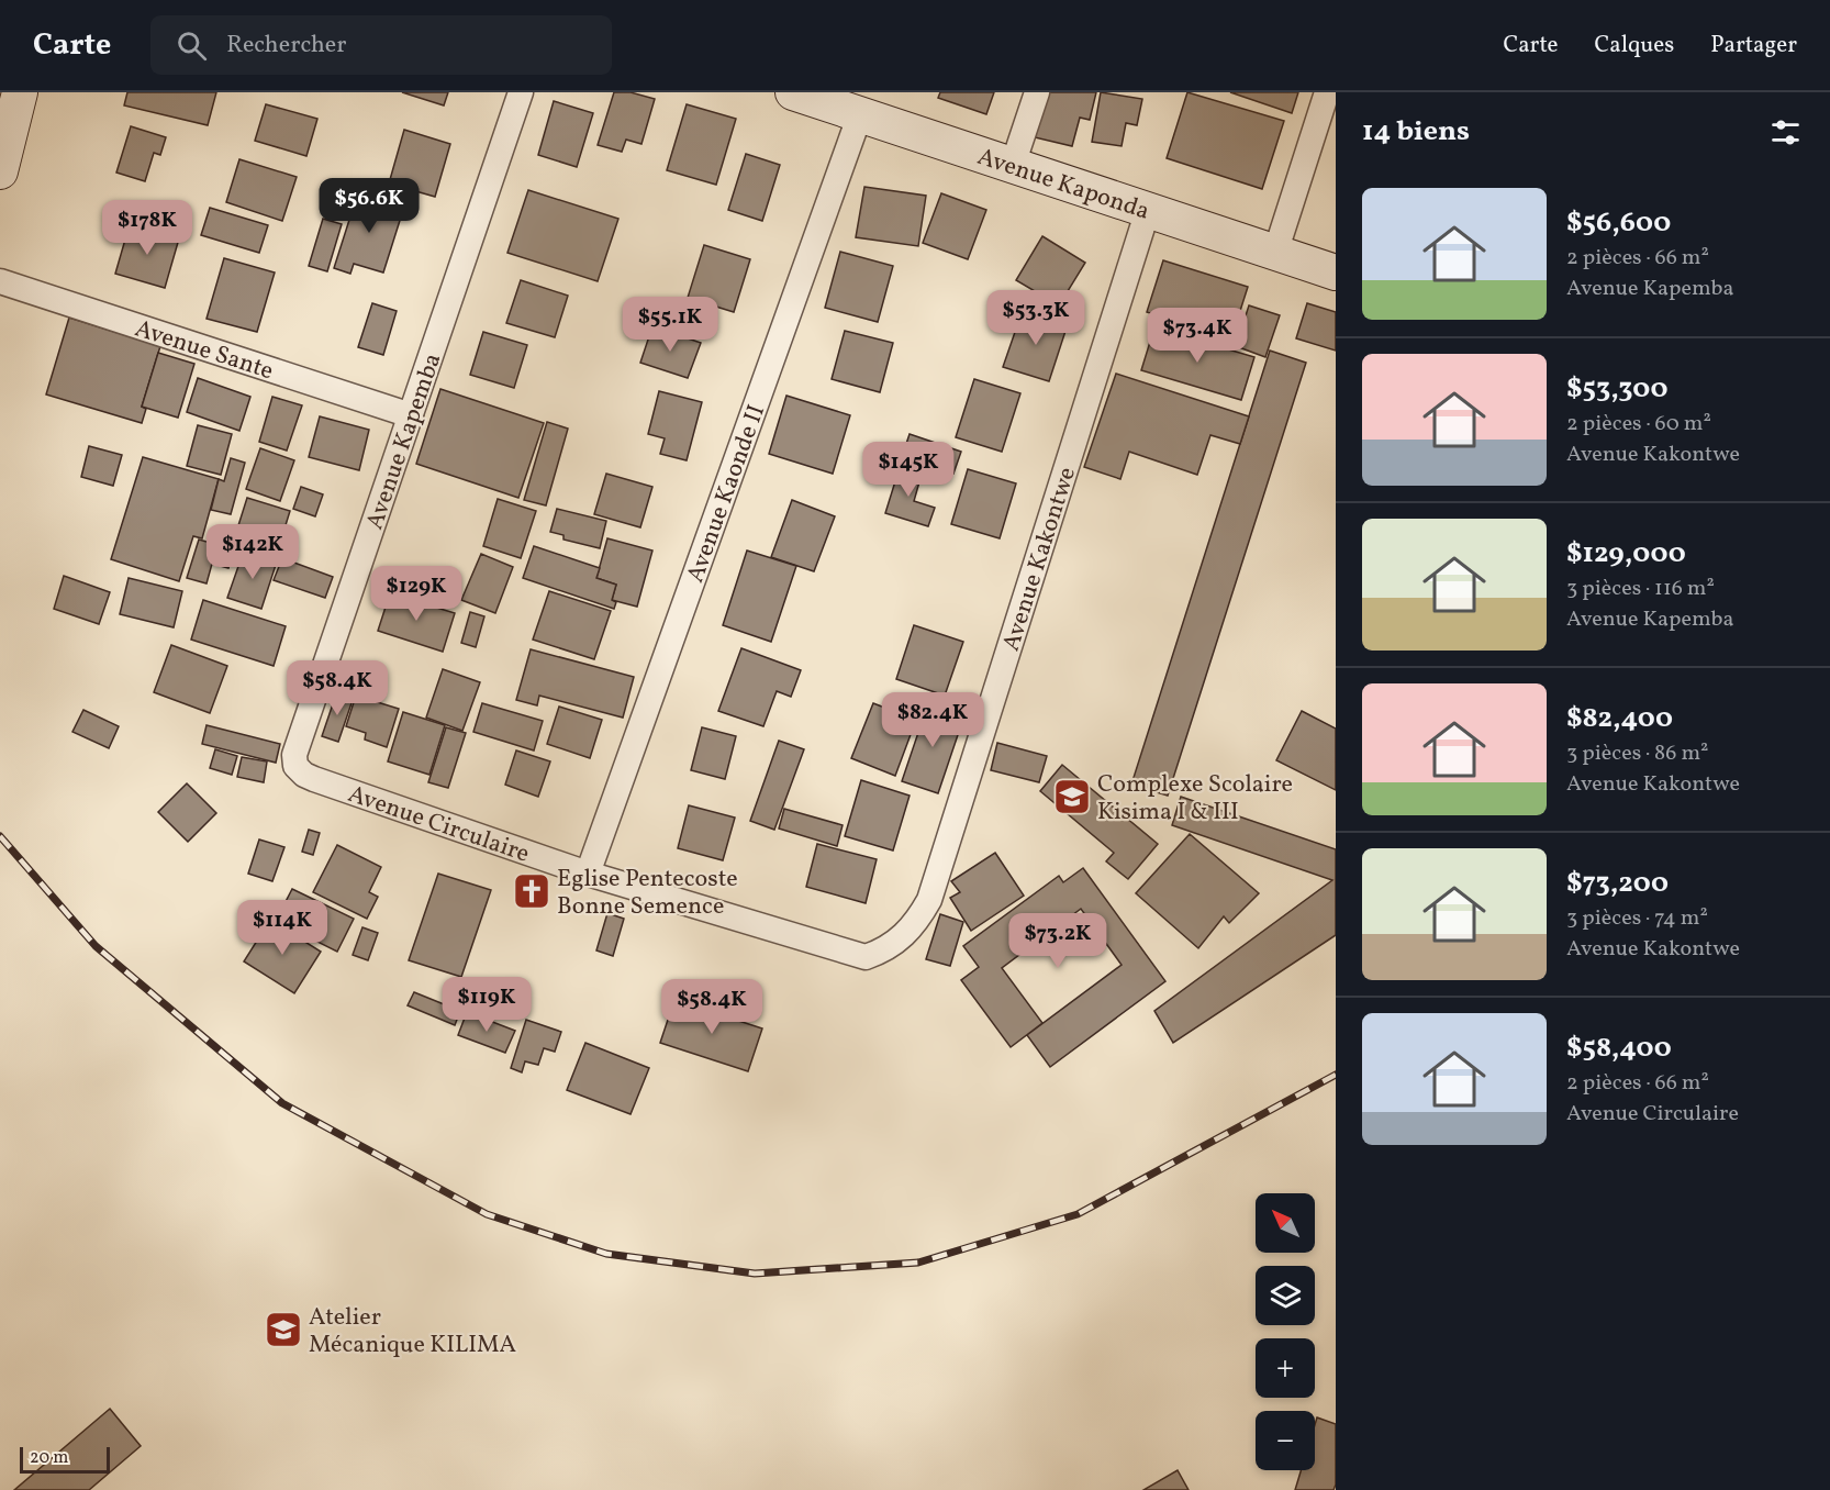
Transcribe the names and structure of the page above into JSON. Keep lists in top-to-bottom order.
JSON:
{
  "streets": {
    "street": [
      "Avenue Kaponda",
      "Avenue Sante",
      "Avenue Kapemba",
      "Avenue Kaonde II",
      "Avenue Kakontwe",
      "Avenue Circulaire"
    ]
  },
  "crossings": [
    ["Avenue Kaponda", "Avenue Kaonde II"],
    ["Avenue Kaponda", "Avenue Kakontwe"],
    ["Avenue Sante", "Avenue Kapemba"],
    ["Avenue Kapemba", "Avenue Circulaire"],
    ["Avenue Kaonde II", "Avenue Circulaire"],
    ["Avenue Kakontwe", "Avenue Circulaire"]
  ],
  "places": {
    "school or university": ["Complexe Scolaire Kisima I & III", "Atelier Mécanique KILIMA"],
    "church": ["Eglise Pentecoste Bonne Semence"]
  },
  "scale_bar": "20 m",
  "north": "top left",
  "page": {
    "header": "Carte",
    "search": "Rechercher",
    "nav": ["Carte", "Calques", "Partager"],
    "heading": "14 biens",
    "list": [
      {
        "name": "$56,600",
        "note": "2 pièces · 66 m² · Avenue Kapemba"
      },
      {
        "name": "$53,300",
        "note": "2 pièces · 60 m² · Avenue Kakontwe"
      },
      {
        "name": "$129,000",
        "note": "3 pièces · 116 m² · Avenue Kapemba"
      },
      {
        "name": "$82,400",
        "note": "3 pièces · 86 m² · Avenue Kakontwe"
      },
      {
        "name": "$73,200",
        "note": "3 pièces · 74 m² · Avenue Kakontwe"
      },
      {
        "name": "$58,400",
        "note": "2 pièces · 66 m² · Avenue Circulaire"
      }
    ],
    "price": [
      "$56.6K",
      "$178K",
      "$53.3K",
      "$55.1K",
      "$73.4K",
      "$145K",
      "$142K",
      "$129K",
      "$58.4K",
      "$82.4K",
      "$114K",
      "$73.2K",
      "$119K",
      "$58.4K"
    ],
    "map_buttons": ["+", "−"],
    "scale": "20 m"
  }
}
